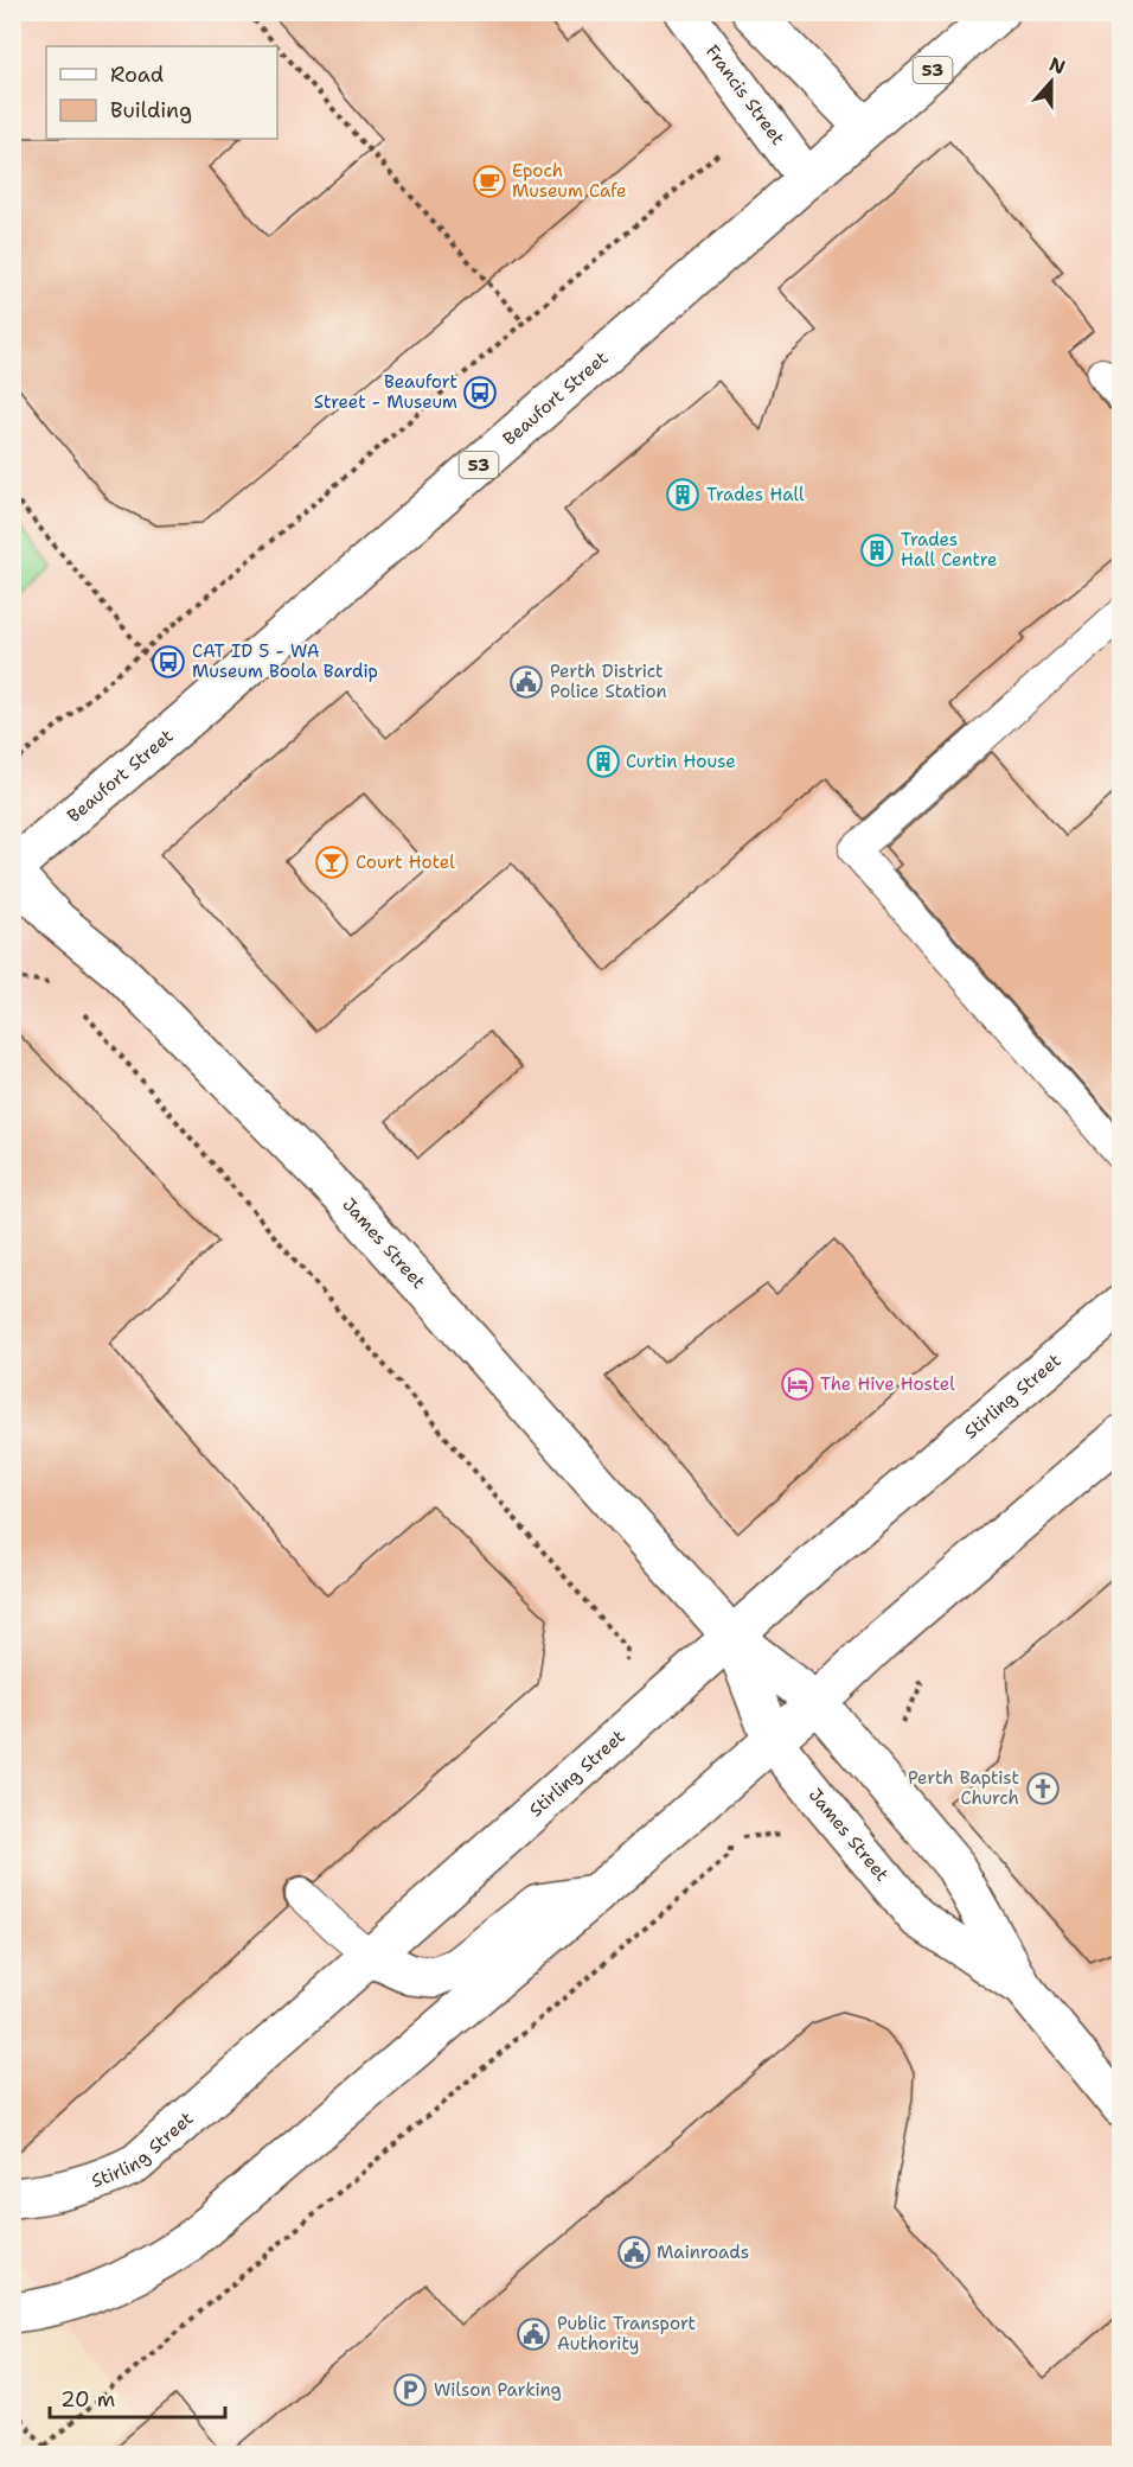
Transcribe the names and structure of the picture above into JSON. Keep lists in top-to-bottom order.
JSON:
{
  "streets": {
    "street": [
      "53",
      "Francis Street",
      "Beaufort Street",
      "James Street",
      "Stirling Street"
    ]
  },
  "crossings": [
    ["Francis Street", "Beaufort Street"],
    ["Beaufort Street", "James Street"],
    ["James Street", "Stirling Street"]
  ],
  "places": {
    "cafe": ["Epoch Museum Cafe"],
    "bus stop": ["Beaufort Street - Museum", "CAT ID 5 - WA Museum Boola Bardip"],
    "building": ["Trades Hall", "Trades Hall Centre", "Curtin House"],
    "public building": ["Perth District Police Station", "Mainroads", "Public Transport Authority"],
    "bar": ["Court Hotel"],
    "hotel": ["The Hive Hostel"],
    "church": ["Perth Baptist Church"],
    "parking": ["Wilson Parking"]
  },
  "legend": ["Road", "Building"],
  "scale_bar": "20 m",
  "north": "top"
}
